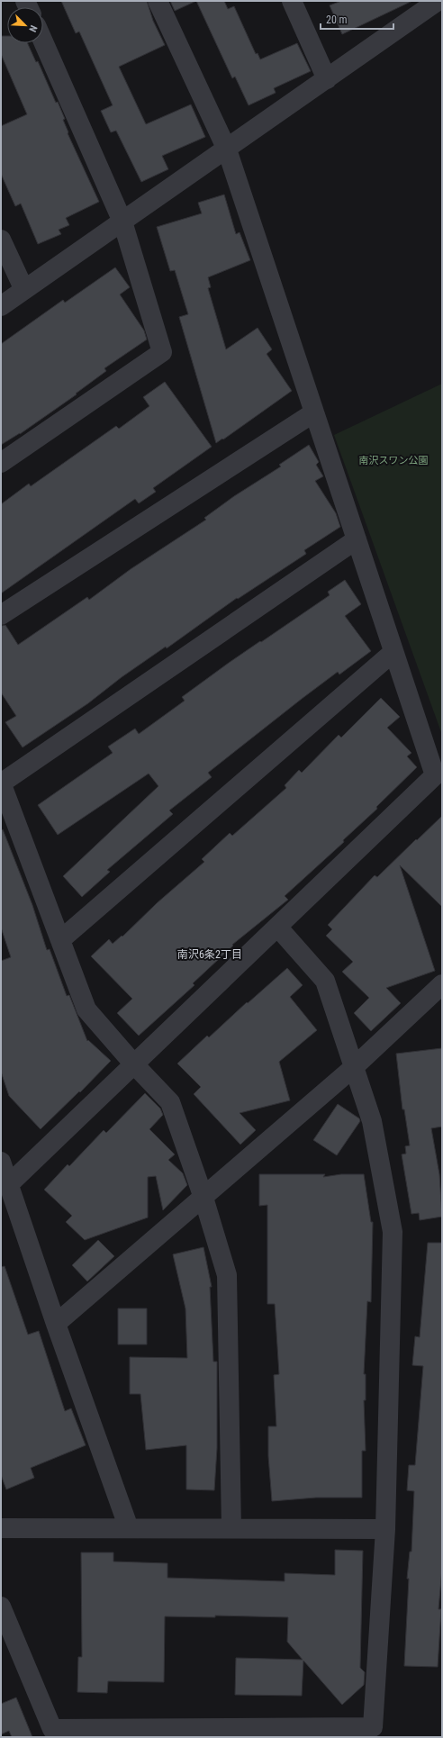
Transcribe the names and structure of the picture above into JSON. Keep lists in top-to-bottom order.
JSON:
{
  "districts": ["南沢6条2丁目"],
  "parks": ["南沢スワン公園"],
  "scale_bar": "20 m",
  "north": "bottom right"
}
